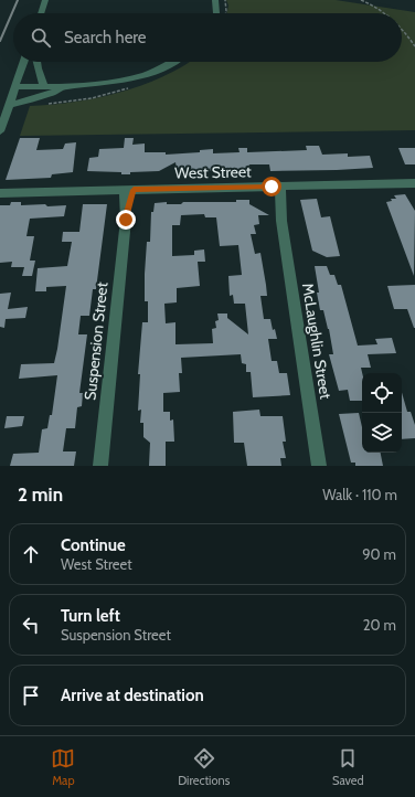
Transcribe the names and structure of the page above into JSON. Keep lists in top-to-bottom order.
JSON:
{
  "streets": {
    "street": ["West Street", "Suspension Street", "McLaughlin Street"]
  },
  "crossings": [
    ["West Street", "Suspension Street"],
    ["West Street", "McLaughlin Street"]
  ],
  "page": {
    "search": "Search here",
    "heading": ["2 min", "Walk · 110 m"],
    "list": [
      ["Continue", "West Street", "90 m"],
      ["Turn left", "Suspension Street", "20 m"],
      "Arrive at destination"
    ],
    "nav": ["Map", "Directions", "Saved"]
  }
}
